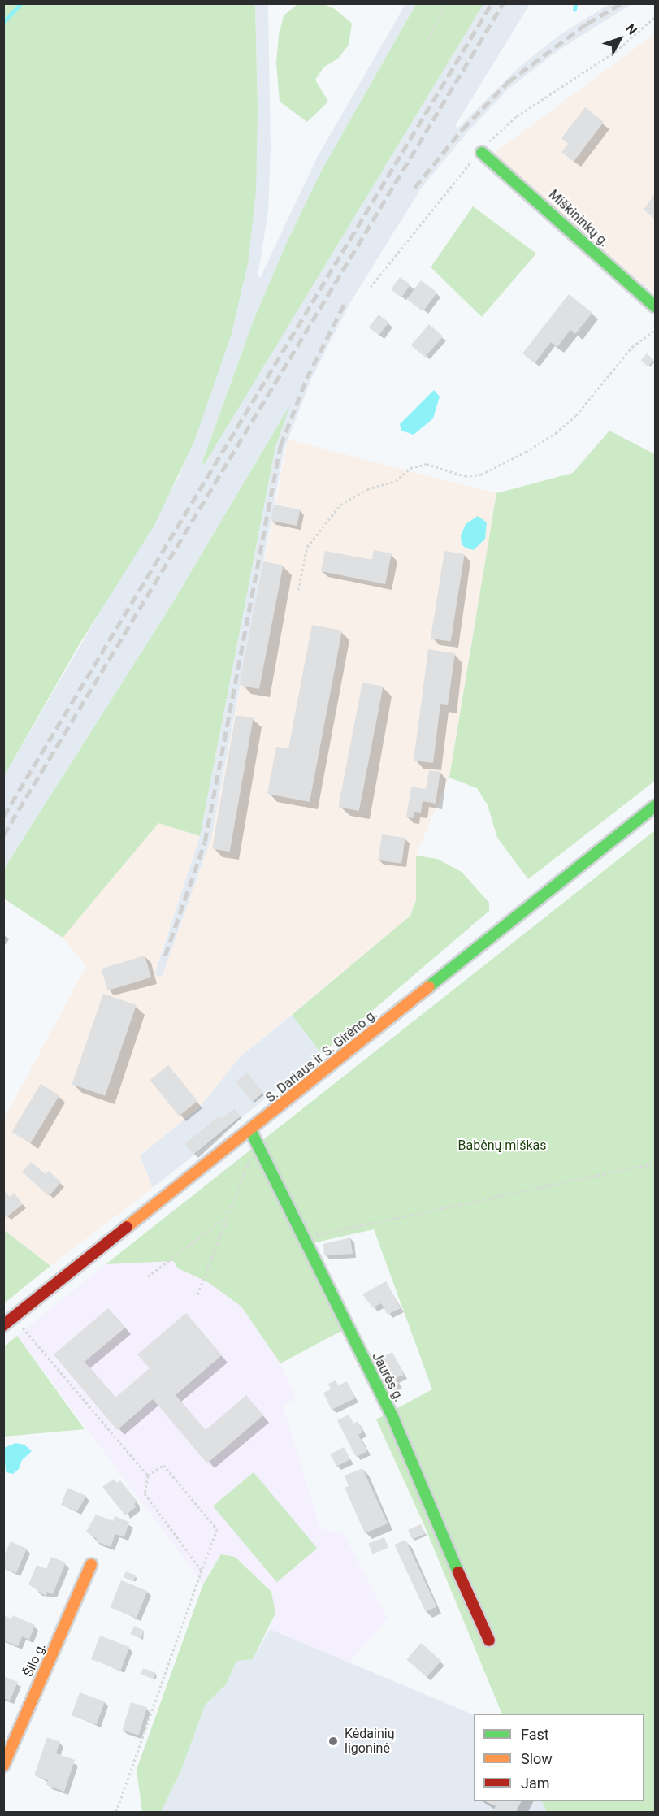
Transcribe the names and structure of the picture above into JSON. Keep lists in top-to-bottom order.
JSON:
{
  "streets": {
    "street": [
      "Miškininkų g.",
      "S. Dariaus ir S. Girėno g.",
      "Jaurės g.",
      "Šilo g."
    ]
  },
  "crossings": [
    ["S. Dariaus ir S. Girėno g.", "Jaurės g."]
  ],
  "parks": ["Babėnų miškas"],
  "places": ["Kėdainių ligoninė"],
  "legend": ["Fast", "Slow", "Jam"],
  "north": "top right"
}
